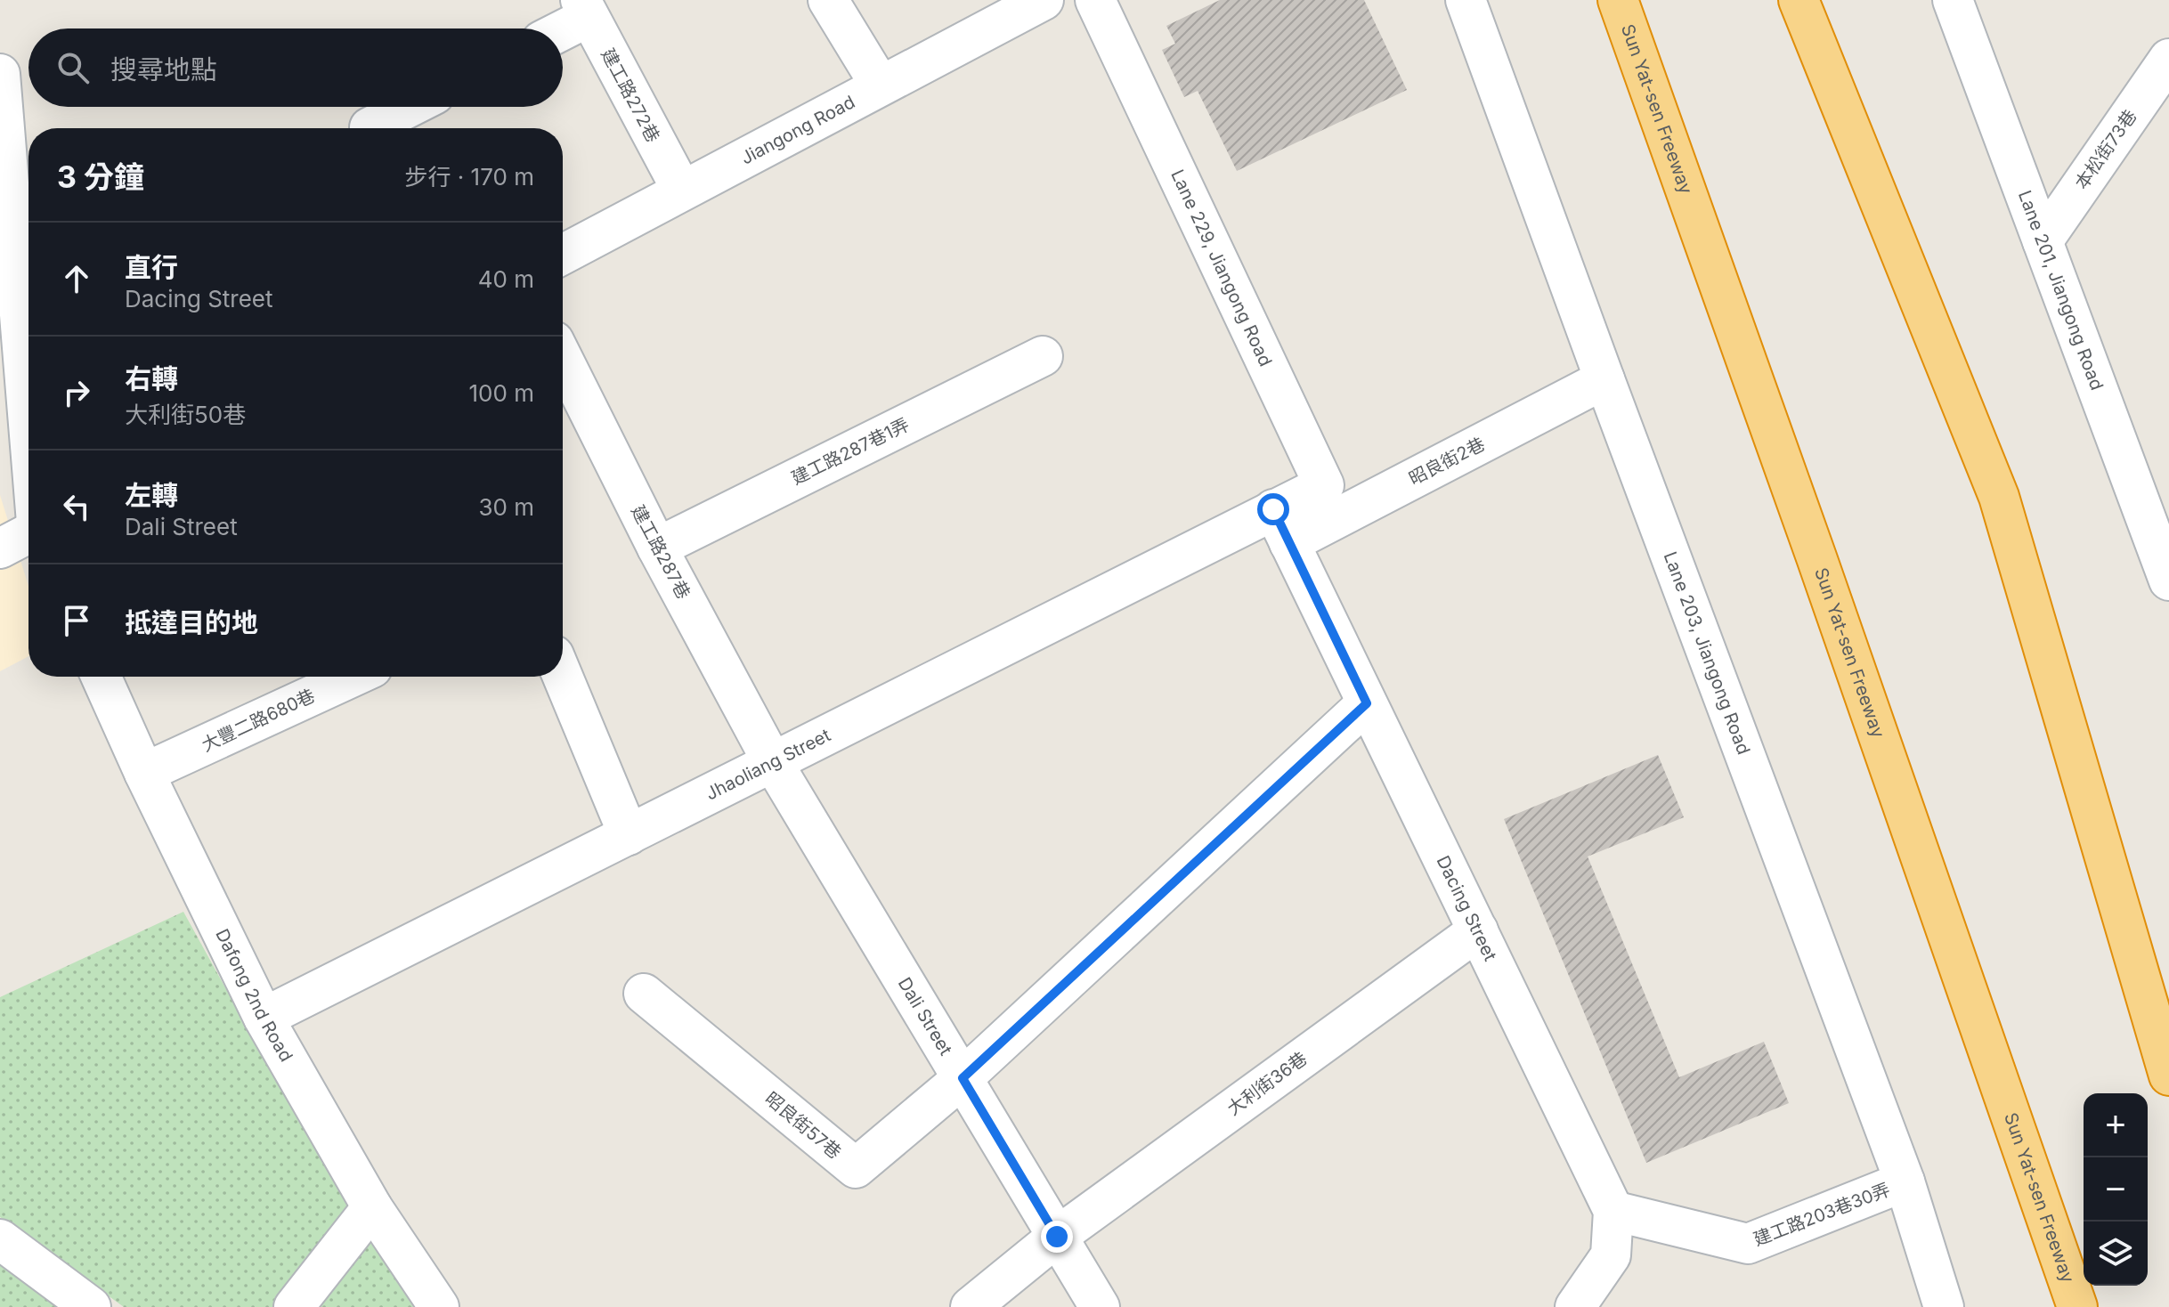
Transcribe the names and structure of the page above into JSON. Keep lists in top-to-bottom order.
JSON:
{
  "streets": {
    "highway": ["Sun Yat-sen Freeway"],
    "street": [
      "建工路272巷",
      "Jiangong Road",
      "本松街73巷",
      "Lane 229, Jiangong Road",
      "Lane 201, Jiangong Road",
      "建工路287巷1弄",
      "昭良街2巷",
      "建工路287巷",
      "Lane 203, Jiangong Road",
      "大豐二路680巷",
      "Jhaoliang Street",
      "Dacing Street",
      "Dafong 2nd Road",
      "Dali Street",
      "大利街36巷",
      "昭良街57巷",
      "建工路203巷30弄"
    ]
  },
  "crossings": [
    ["建工路272巷", "Jiangong Road"],
    ["本松街73巷", "Lane 201, Jiangong Road"],
    ["Lane 229, Jiangong Road", "昭良街2巷"],
    ["Lane 229, Jiangong Road", "Jhaoliang Street"],
    ["Lane 229, Jiangong Road", "Dacing Street"],
    ["建工路287巷1弄", "建工路287巷"],
    ["昭良街2巷", "Lane 203, Jiangong Road"],
    ["昭良街2巷", "Jhaoliang Street"],
    ["昭良街2巷", "Dacing Street"],
    ["建工路287巷", "Jhaoliang Street"],
    ["建工路287巷", "Dali Street"],
    ["Lane 203, Jiangong Road", "建工路203巷30弄"],
    ["大豐二路680巷", "Dafong 2nd Road"],
    ["Jhaoliang Street", "Dacing Street"],
    ["Jhaoliang Street", "Dafong 2nd Road"],
    ["Jhaoliang Street", "Dali Street"],
    ["Dacing Street", "大利街36巷"],
    ["Dacing Street", "建工路203巷30弄"],
    ["Dali Street", "大利街36巷"],
    ["Dali Street", "昭良街57巷"]
  ],
  "page": {
    "search": "搜尋地點",
    "heading": ["3 分鐘", "步行 · 170 m"],
    "list": [
      ["直行", "Dacing Street", "40 m"],
      ["右轉", "大利街50巷", "100 m"],
      ["左轉", "Dali Street", "30 m"],
      "抵達目的地"
    ],
    "map_buttons": ["+", "−"]
  }
}
